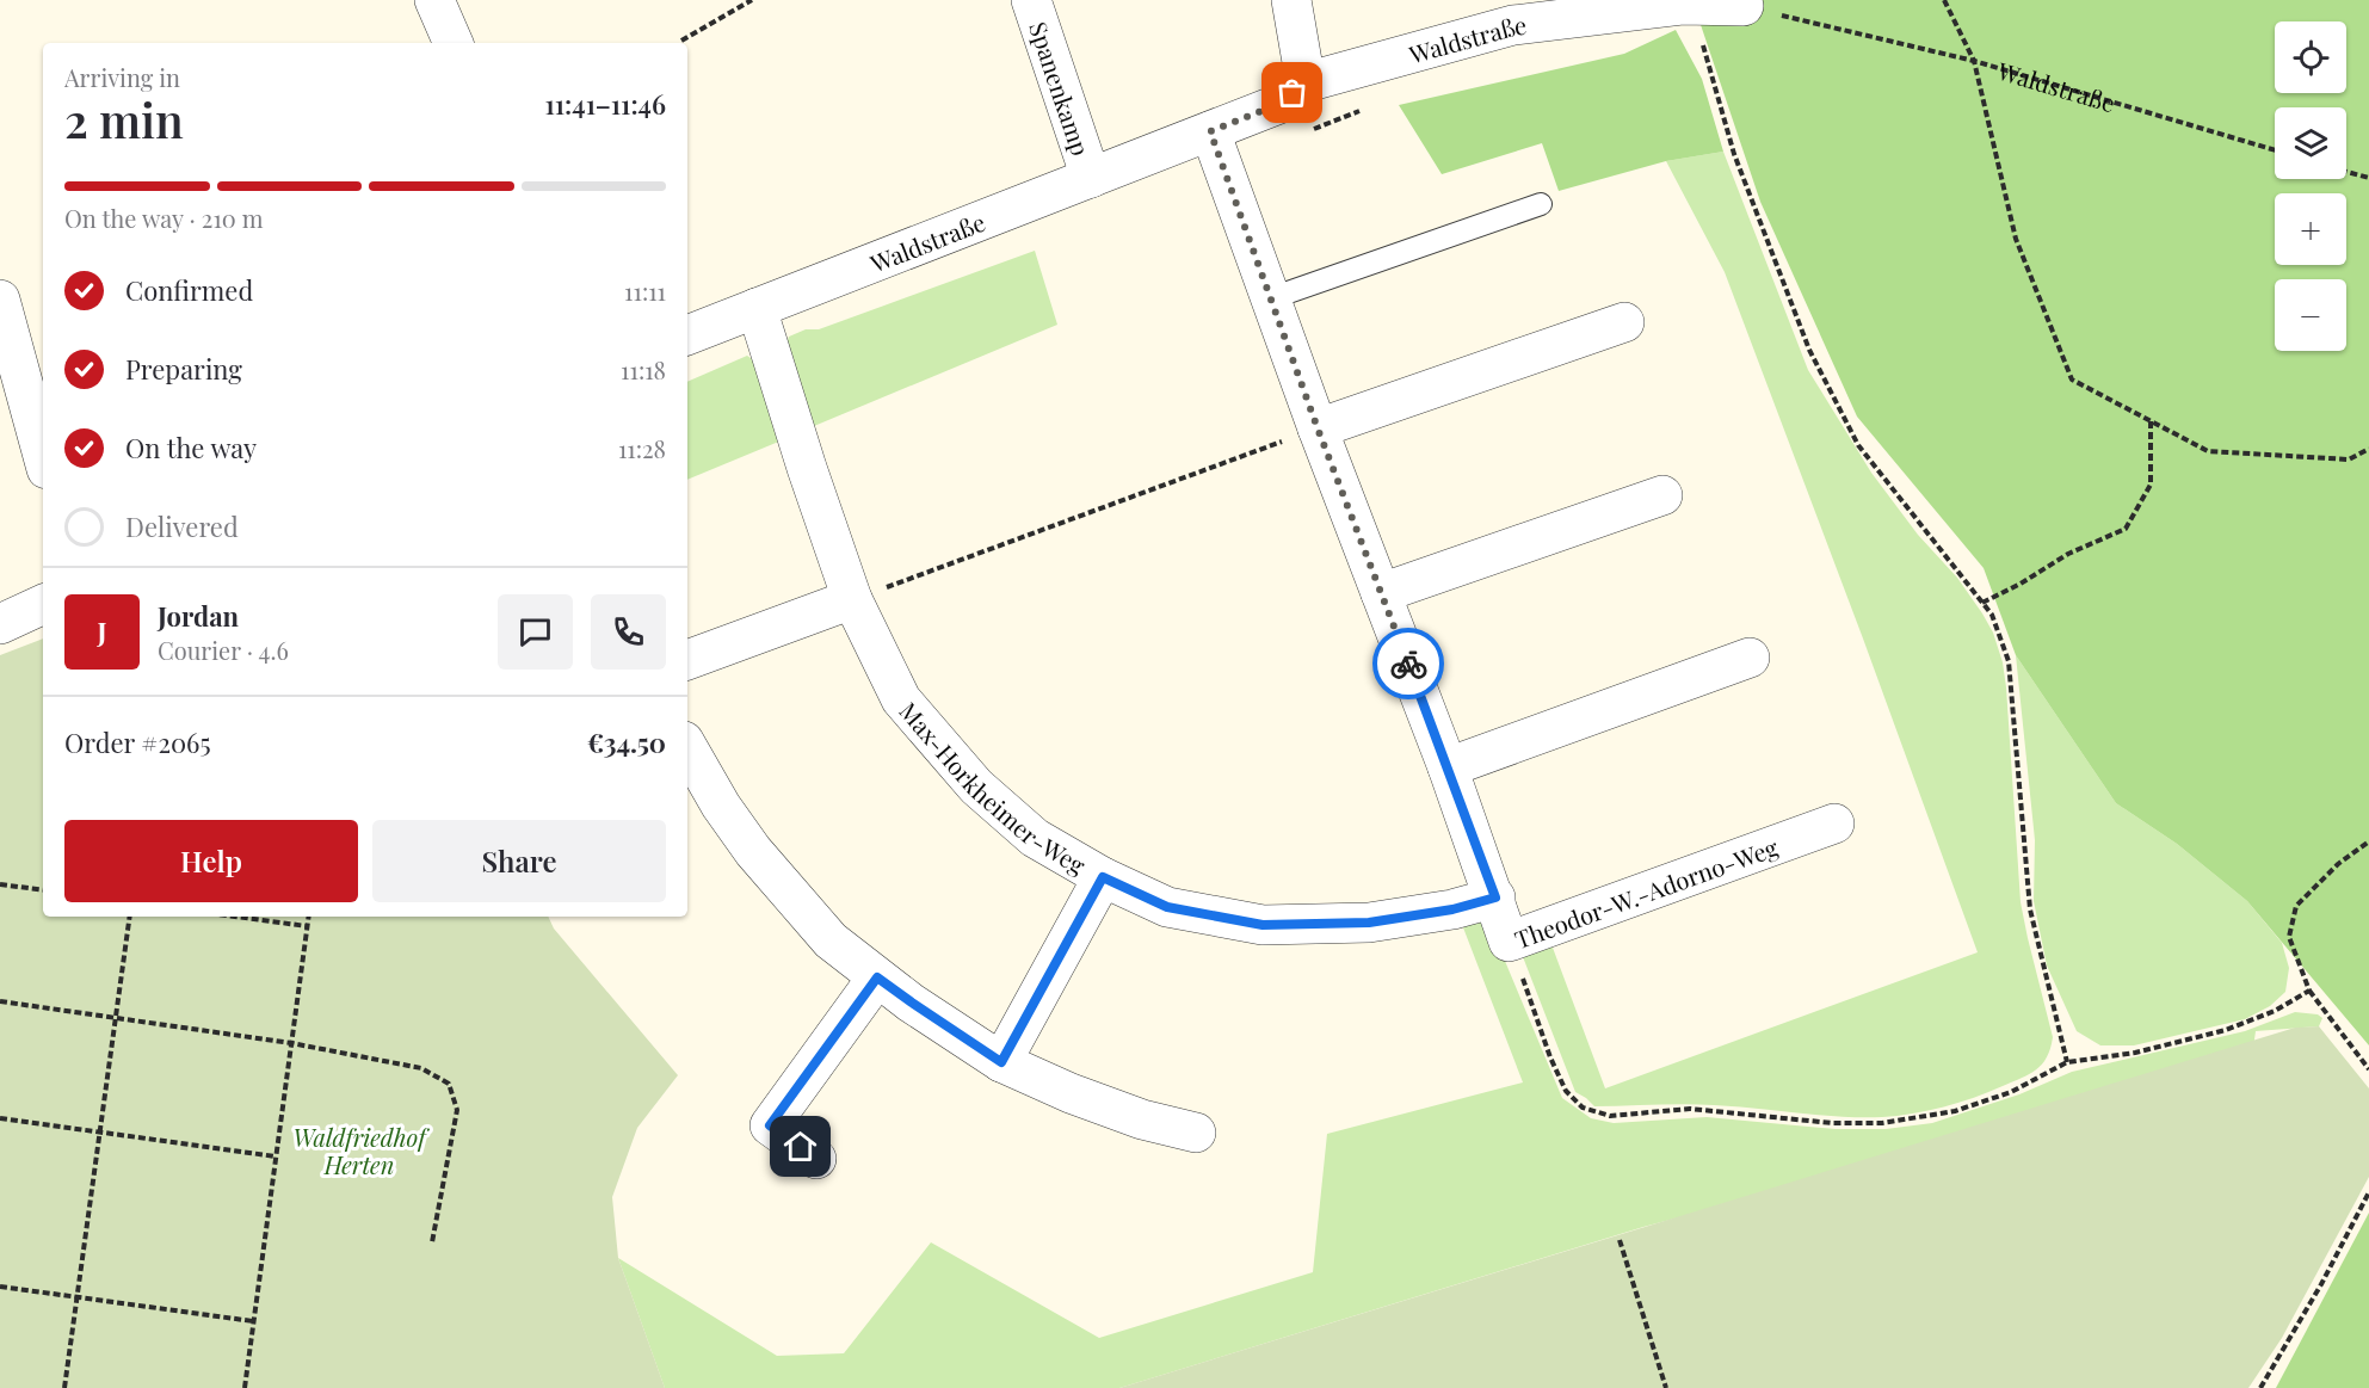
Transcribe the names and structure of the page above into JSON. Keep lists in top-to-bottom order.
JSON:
{
  "streets": {
    "street": [
      "Waldstraße",
      "Spanenkamp",
      "Max-Horkheimer-Weg",
      "Theodor-W.-Adorno-Weg"
    ]
  },
  "crossings": [
    ["Waldstraße", "Spanenkamp"],
    ["Waldstraße", "Max-Horkheimer-Weg"],
    ["Waldstraße", "Theodor-W.-Adorno-Weg"],
    ["Max-Horkheimer-Weg", "Theodor-W.-Adorno-Weg"]
  ],
  "parks": ["Waldfriedhof Herten"],
  "page": {
    "map_buttons": ["+", "−"],
    "heading": ["2 min", "Arriving in", "11:41–11:46"],
    "panel": [
      "Jordan",
      "Courier · 4.6",
      "Order #2065",
      "€34.50"
    ],
    "bar": "On the way · 210 m",
    "list": [
      ["Confirmed", "11:11"],
      ["Preparing", "11:18"],
      ["On the way", "11:28"],
      "Delivered"
    ],
    "round": "J",
    "buttons": ["Help", "Share"]
  }
}
